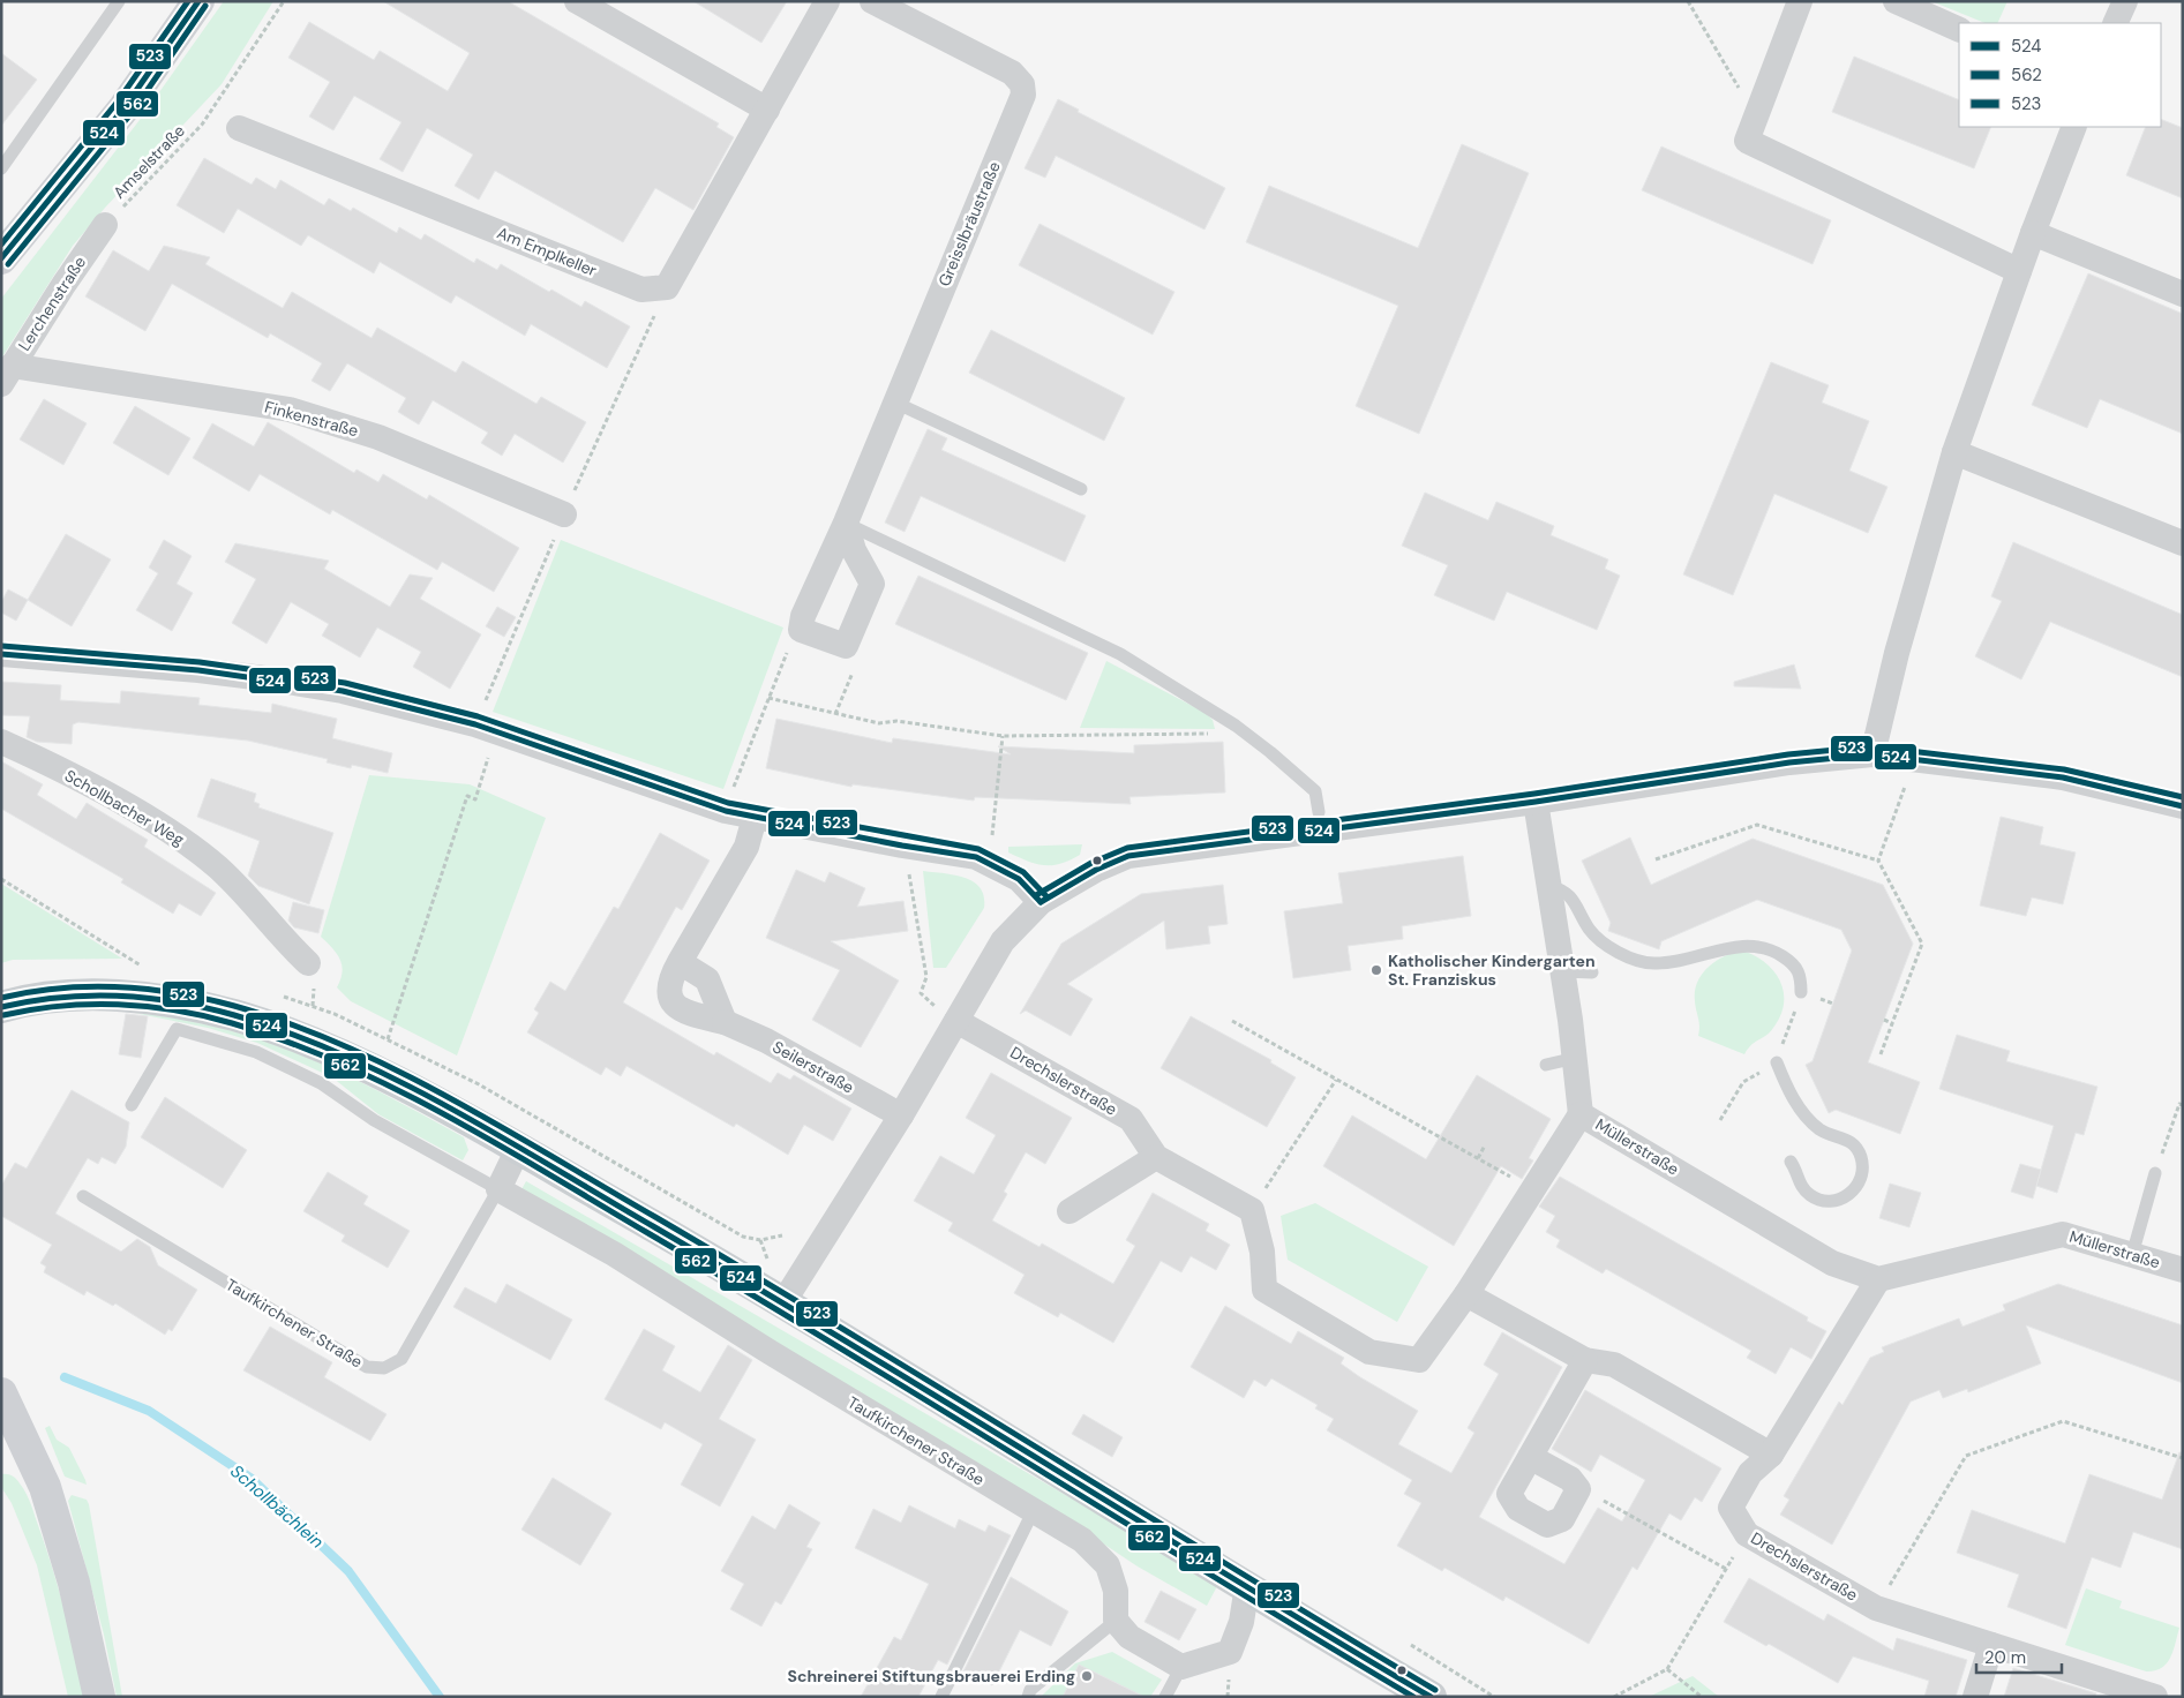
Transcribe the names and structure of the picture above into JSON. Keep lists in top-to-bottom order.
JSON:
{
  "streets": {
    "street": [
      "Greisslbräustraße",
      "Am Emplkeller",
      "Lerchenstraße",
      "Finkenstraße",
      "Schollbacher Weg",
      "Seilerstraße",
      "Drechslerstraße",
      "Müllerstraße",
      "Taufkirchener Straße"
    ],
    "path": ["Amselstraße"]
  },
  "crossings": [
    ["Amselstraße", "Lerchenstraße"],
    ["Lerchenstraße", "Finkenstraße"]
  ],
  "water": ["Schollbächlein"],
  "places": ["Katholischer Kindergarten St. Franziskus", "Schreinerei Stiftungsbrauerei Erding"],
  "lines": ["transit line 524", "transit line 523", "transit line 562"],
  "legend": ["524", "562", "523"],
  "scale_bar": "20 m"
}
